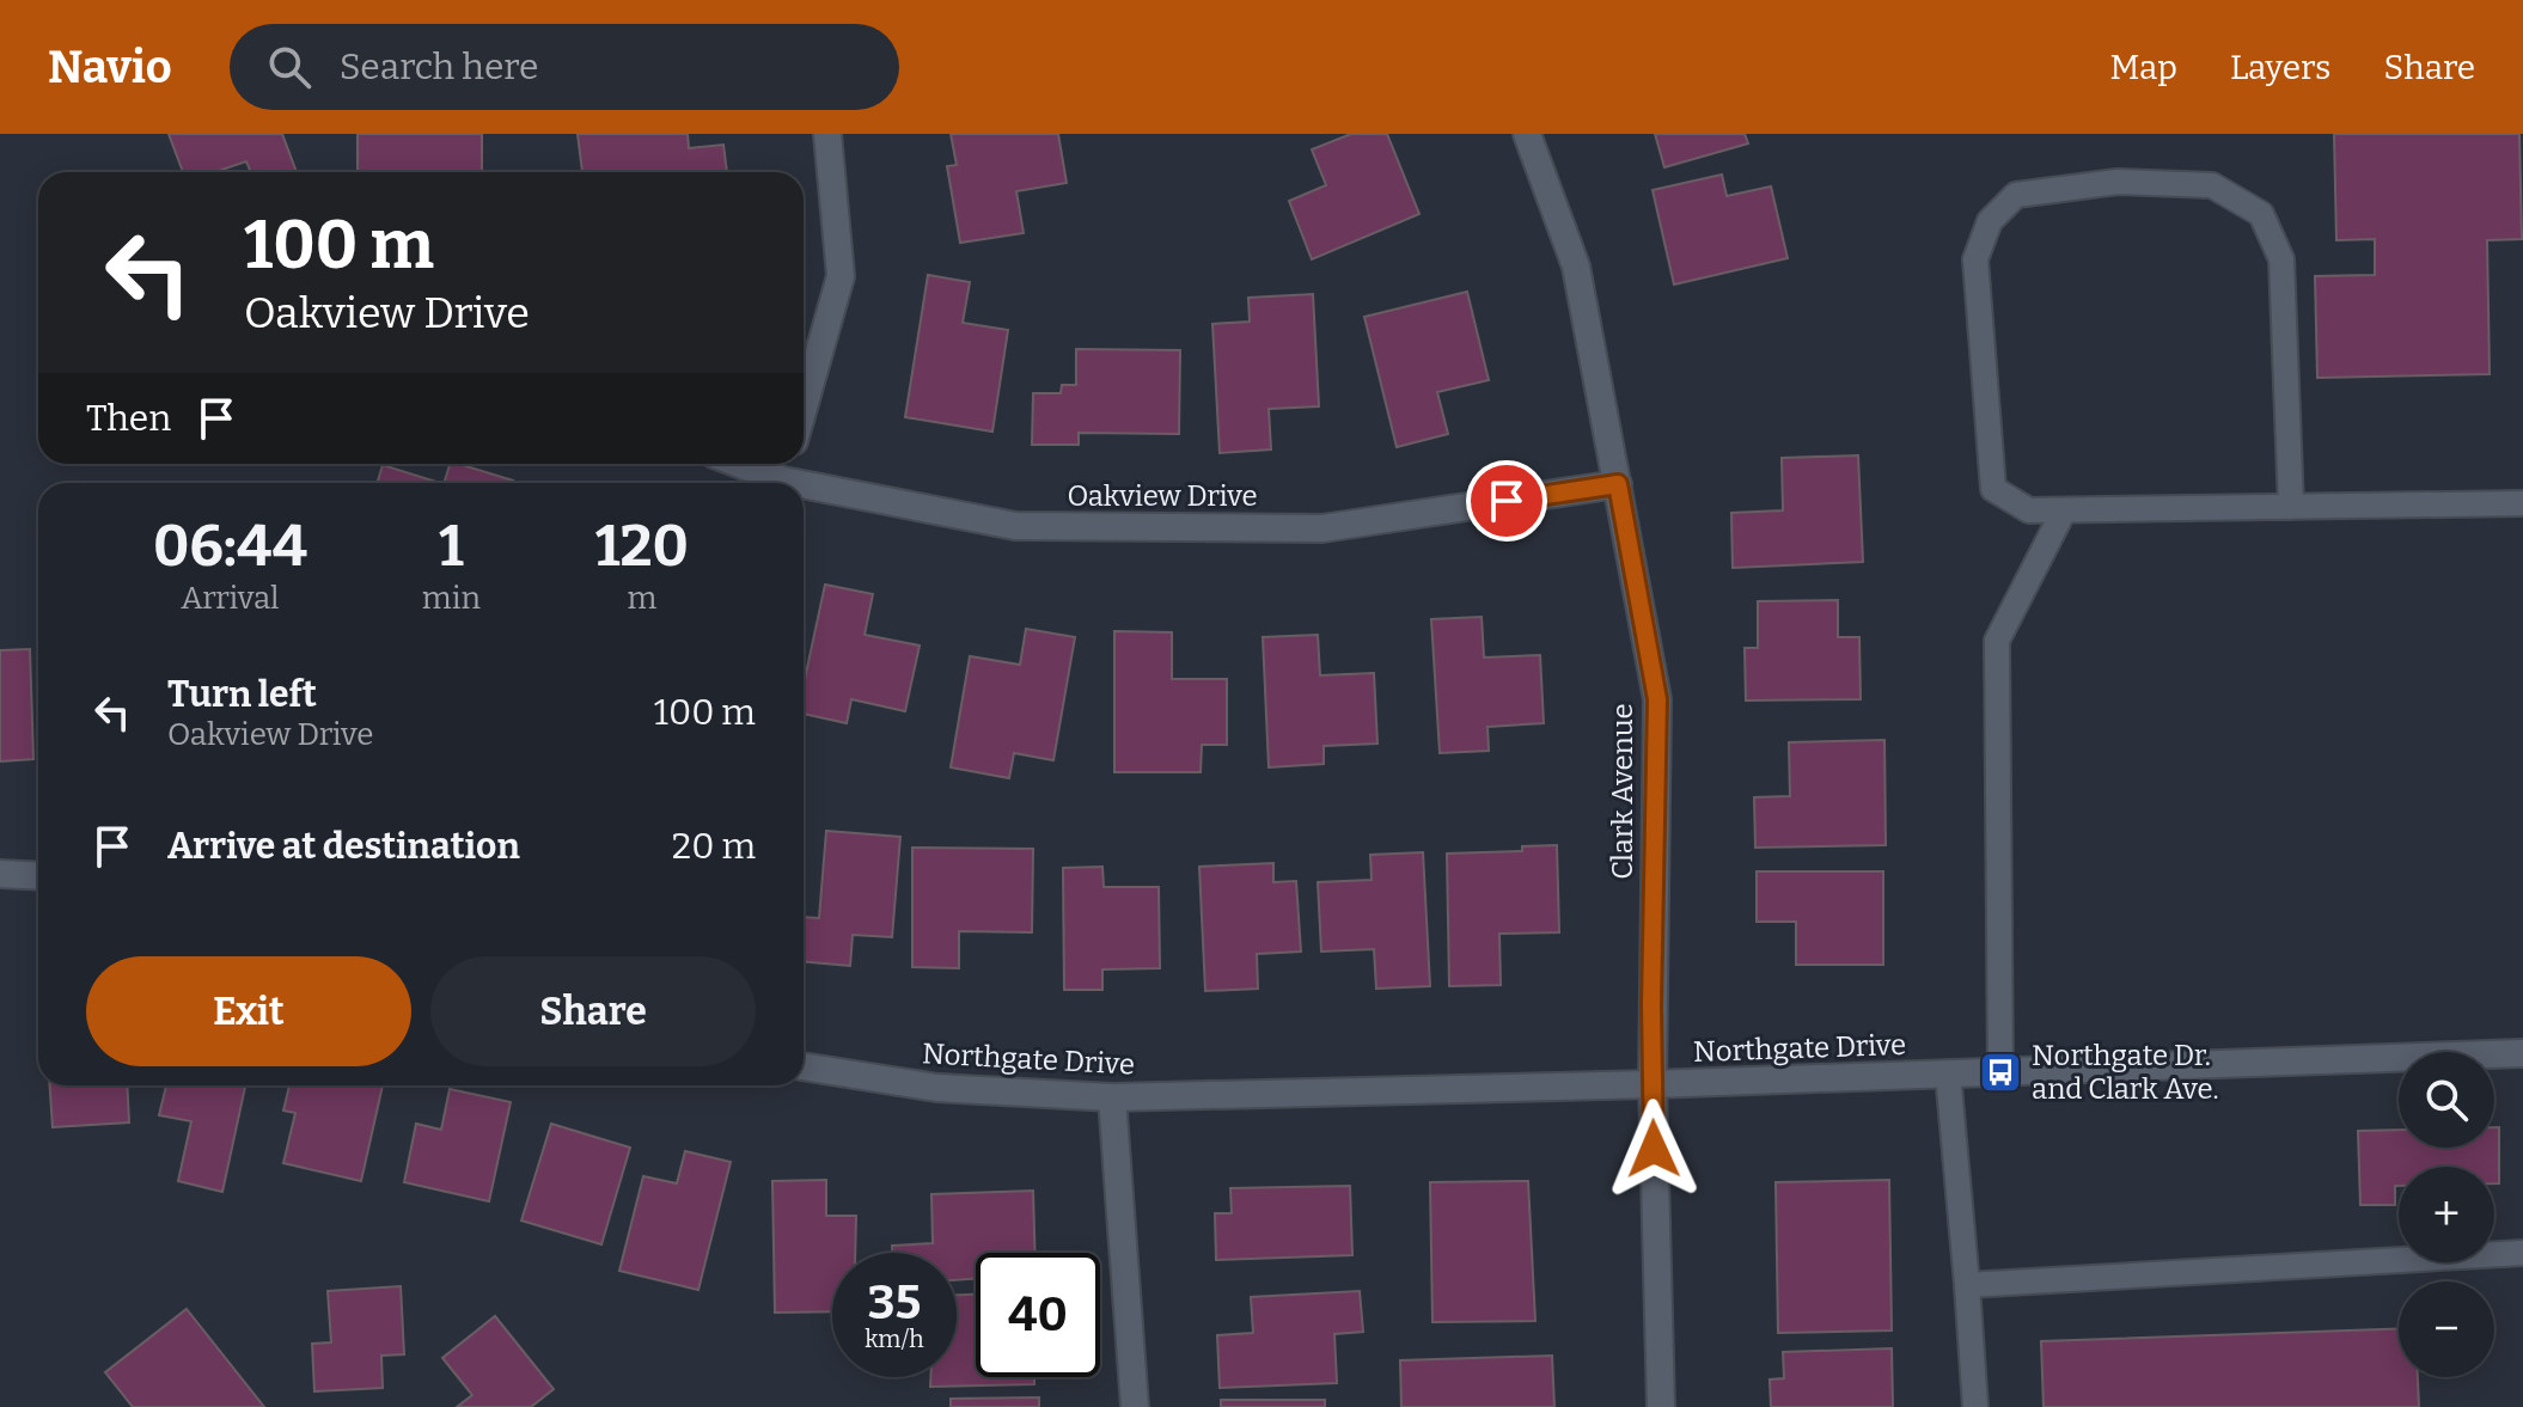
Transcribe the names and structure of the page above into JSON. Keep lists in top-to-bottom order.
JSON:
{
  "streets": {
    "street": ["Oakview Drive", "Clark Avenue", "Northgate Drive"]
  },
  "crossings": [
    ["Oakview Drive", "Clark Avenue"],
    ["Clark Avenue", "Northgate Drive"]
  ],
  "places": {
    "bus stop": ["Northgate Dr. and Clark Ave."]
  },
  "page": {
    "header": "Navio",
    "search": "Search here",
    "nav": ["Map", "Layers", "Share"],
    "turn": ["100 m", "Oakview Drive"],
    "then": "Then",
    "eta": [
      "06:44",
      "Arrival",
      "1",
      "min",
      "120",
      "m"
    ],
    "list": [
      {
        "name": "Turn left",
        "note": "Oakview Drive",
        "value": "100 m"
      },
      {
        "name": "Arrive at destination",
        "value": "20 m"
      }
    ],
    "buttons": ["Exit", "Share"],
    "map_buttons": ["+", "−"],
    "speed": "35 km/h",
    "limit": "40"
  }
}
